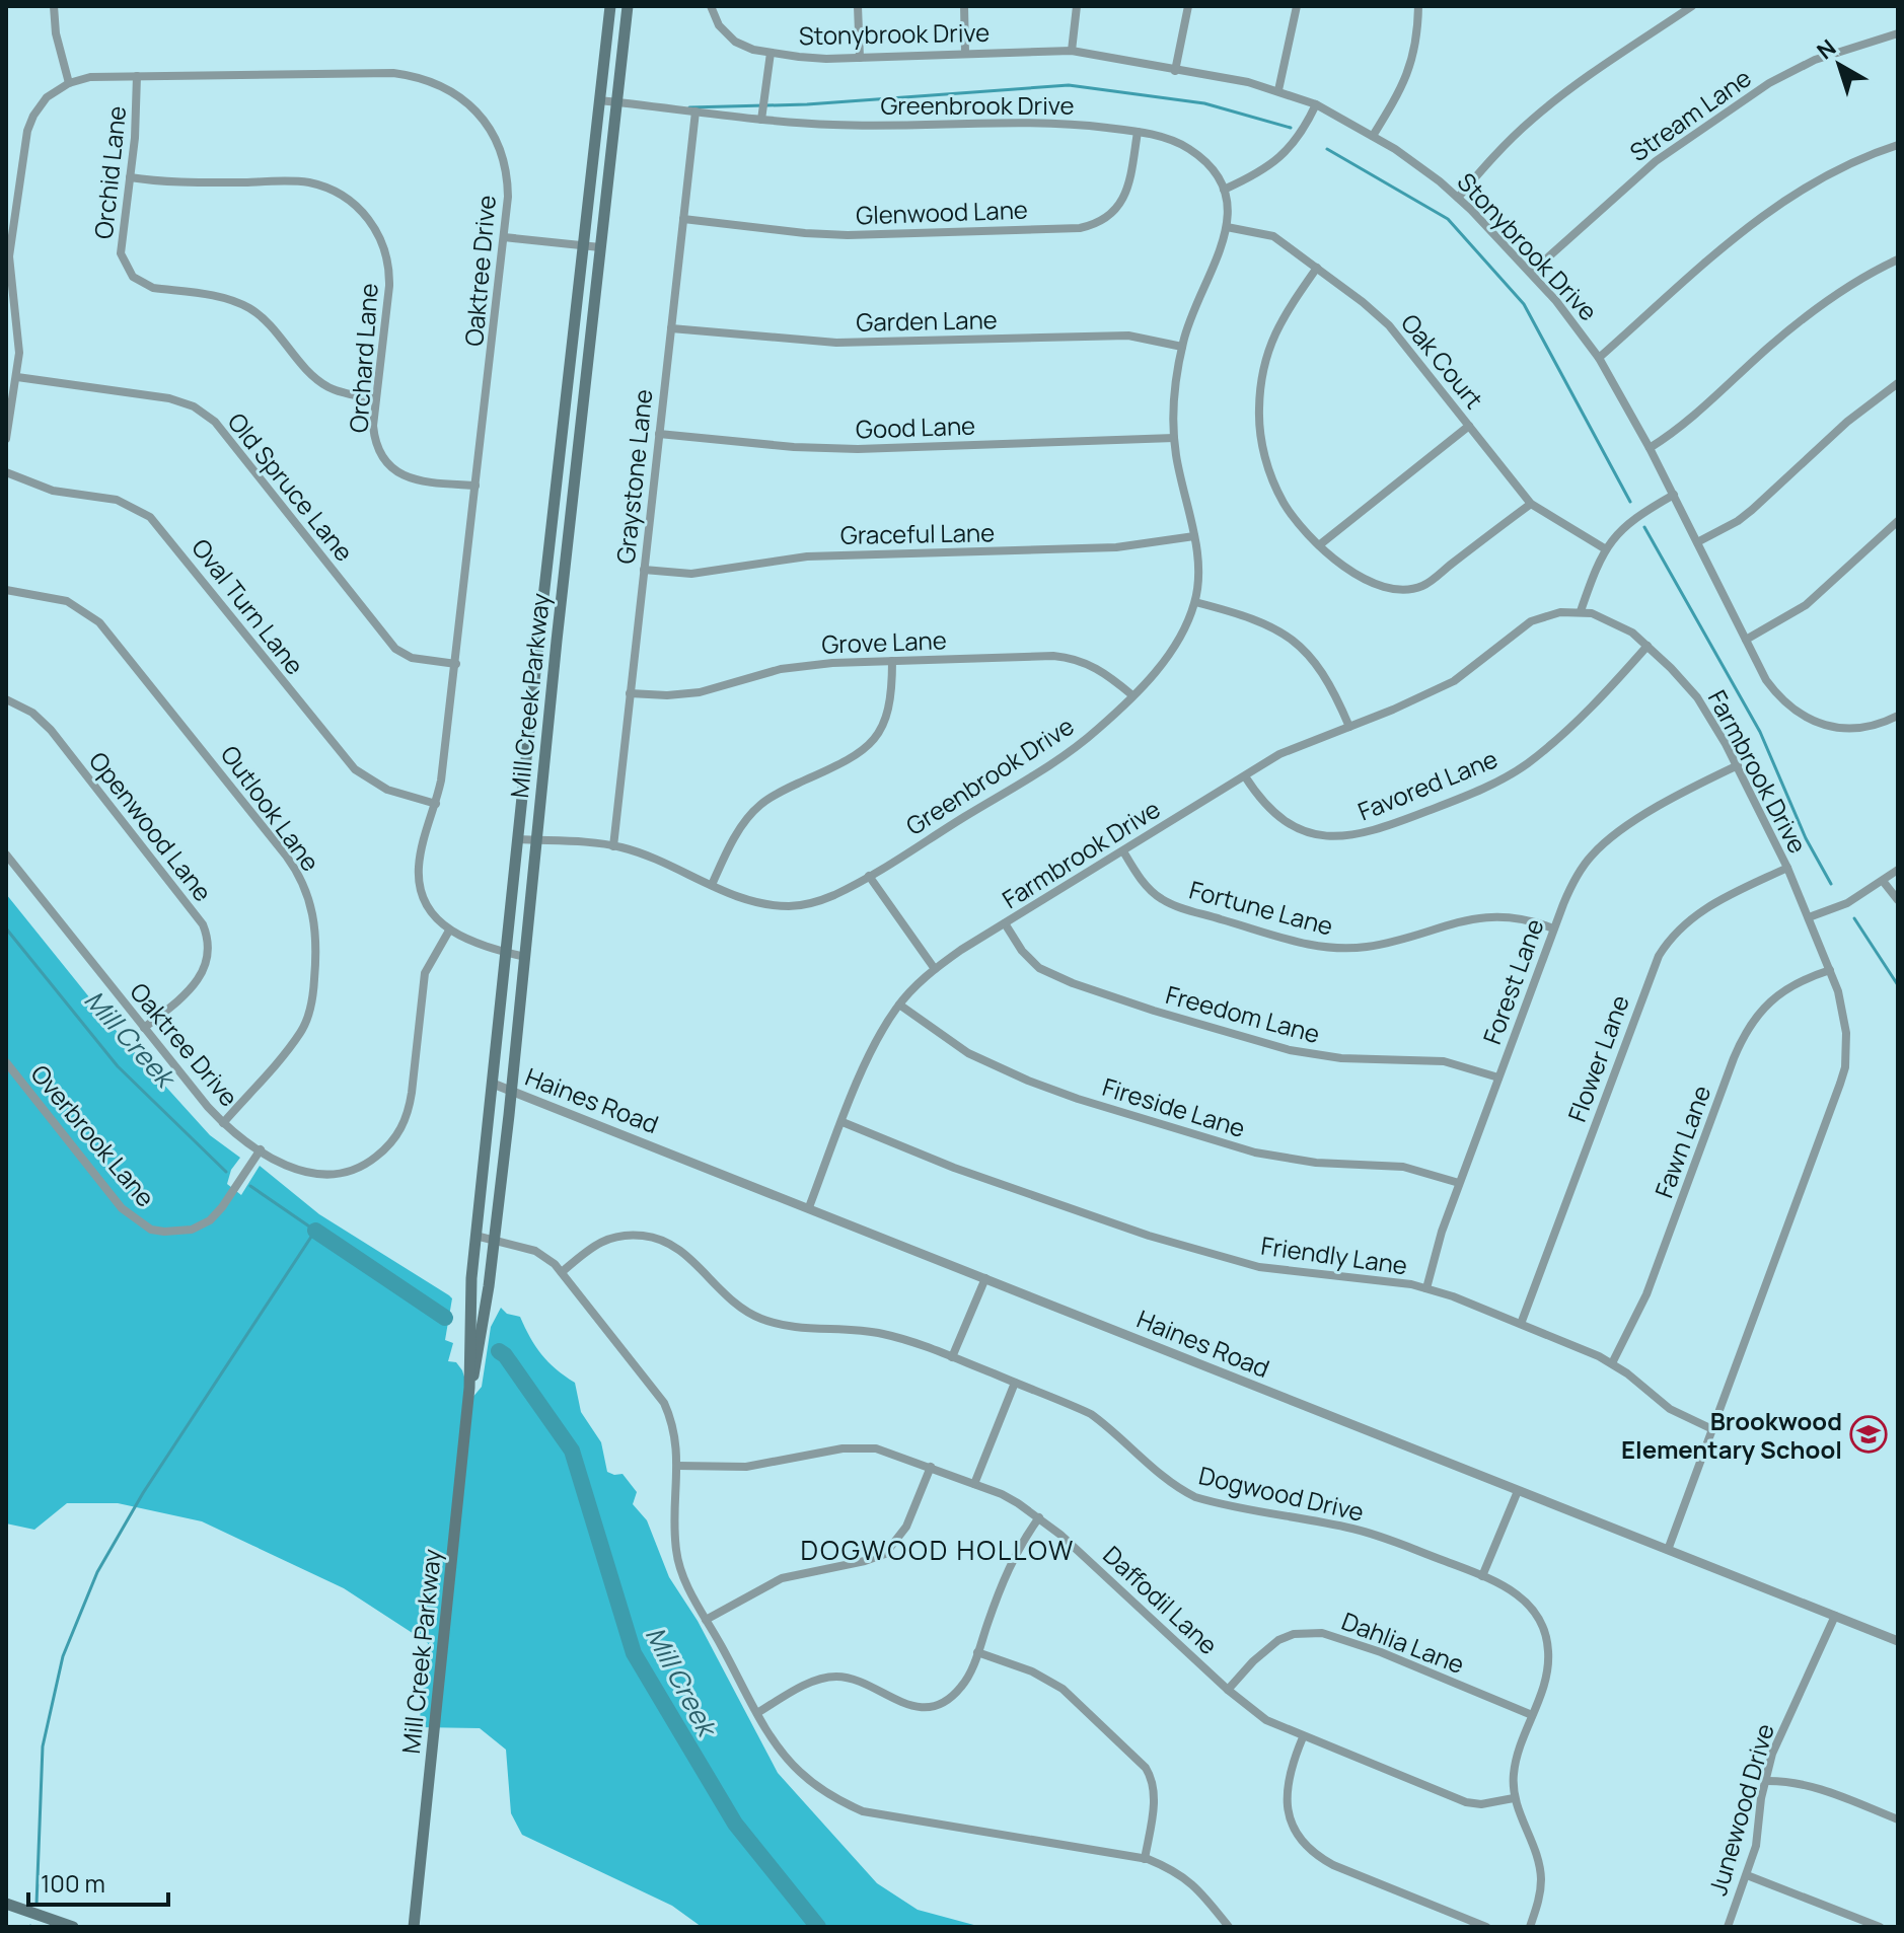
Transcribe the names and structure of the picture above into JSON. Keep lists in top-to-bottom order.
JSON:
{
  "streets": {
    "main road": ["Mill Creek Parkway"],
    "street": [
      "Stonybrook Drive",
      "Greenbrook Drive",
      "Stream Lane",
      "Orchid Lane",
      "Glenwood Lane",
      "Oaktree Drive",
      "Garden Lane",
      "Orchard Lane",
      "Oak Court",
      "Good Lane",
      "Graystone Lane",
      "Old Spruce Lane",
      "Graceful Lane",
      "Oval Turn Lane",
      "Grove Lane",
      "Farmbrook Drive",
      "Favored Lane",
      "Outlook Lane",
      "Openwood Lane",
      "Fortune Lane",
      "Forest Lane",
      "Freedom Lane",
      "Flower Lane",
      "Haines Road",
      "Fireside Lane",
      "Overbrook Lane",
      "Fawn Lane",
      "Friendly Lane",
      "Dogwood Drive",
      "Daffodil Lane",
      "Dahlia Lane",
      "Junewood Drive"
    ]
  },
  "crossings": [
    ["Stonybrook Drive", "Stream Lane"],
    ["Greenbrook Drive", "Glenwood Lane"],
    ["Greenbrook Drive", "Garden Lane"],
    ["Greenbrook Drive", "Oak Court"],
    ["Greenbrook Drive", "Good Lane"],
    ["Greenbrook Drive", "Graystone Lane"],
    ["Greenbrook Drive", "Graceful Lane"],
    ["Greenbrook Drive", "Grove Lane"],
    ["Greenbrook Drive", "Mill Creek Parkway"],
    ["Orchid Lane", "Oaktree Drive"],
    ["Orchid Lane", "Orchard Lane"],
    ["Glenwood Lane", "Graystone Lane"],
    ["Oaktree Drive", "Orchard Lane"],
    ["Oaktree Drive", "Old Spruce Lane"],
    ["Oaktree Drive", "Oval Turn Lane"],
    ["Oaktree Drive", "Outlook Lane"],
    ["Oaktree Drive", "Openwood Lane"],
    ["Oaktree Drive", "Overbrook Lane"],
    ["Garden Lane", "Graystone Lane"],
    ["Good Lane", "Graystone Lane"],
    ["Graystone Lane", "Graceful Lane"],
    ["Graystone Lane", "Grove Lane"],
    ["Mill Creek Parkway", "Haines Road"],
    ["Farmbrook Drive", "Favored Lane"],
    ["Farmbrook Drive", "Fortune Lane"],
    ["Farmbrook Drive", "Forest Lane"],
    ["Farmbrook Drive", "Freedom Lane"],
    ["Farmbrook Drive", "Flower Lane"],
    ["Farmbrook Drive", "Haines Road"],
    ["Farmbrook Drive", "Fireside Lane"],
    ["Farmbrook Drive", "Fawn Lane"],
    ["Farmbrook Drive", "Friendly Lane"],
    ["Fortune Lane", "Forest Lane"],
    ["Forest Lane", "Freedom Lane"],
    ["Forest Lane", "Fireside Lane"],
    ["Forest Lane", "Friendly Lane"],
    ["Flower Lane", "Friendly Lane"],
    ["Haines Road", "Junewood Drive"],
    ["Fawn Lane", "Friendly Lane"],
    ["Dogwood Drive", "Daffodil Lane"],
    ["Dogwood Drive", "Dahlia Lane"],
    ["Daffodil Lane", "Dahlia Lane"]
  ],
  "districts": ["DOGWOOD HOLLOW"],
  "water": ["Mill Creek"],
  "places": {
    "school or university": ["Brookwood Elementary School"]
  },
  "scale_bar": "100 m",
  "north": "top left"
}
